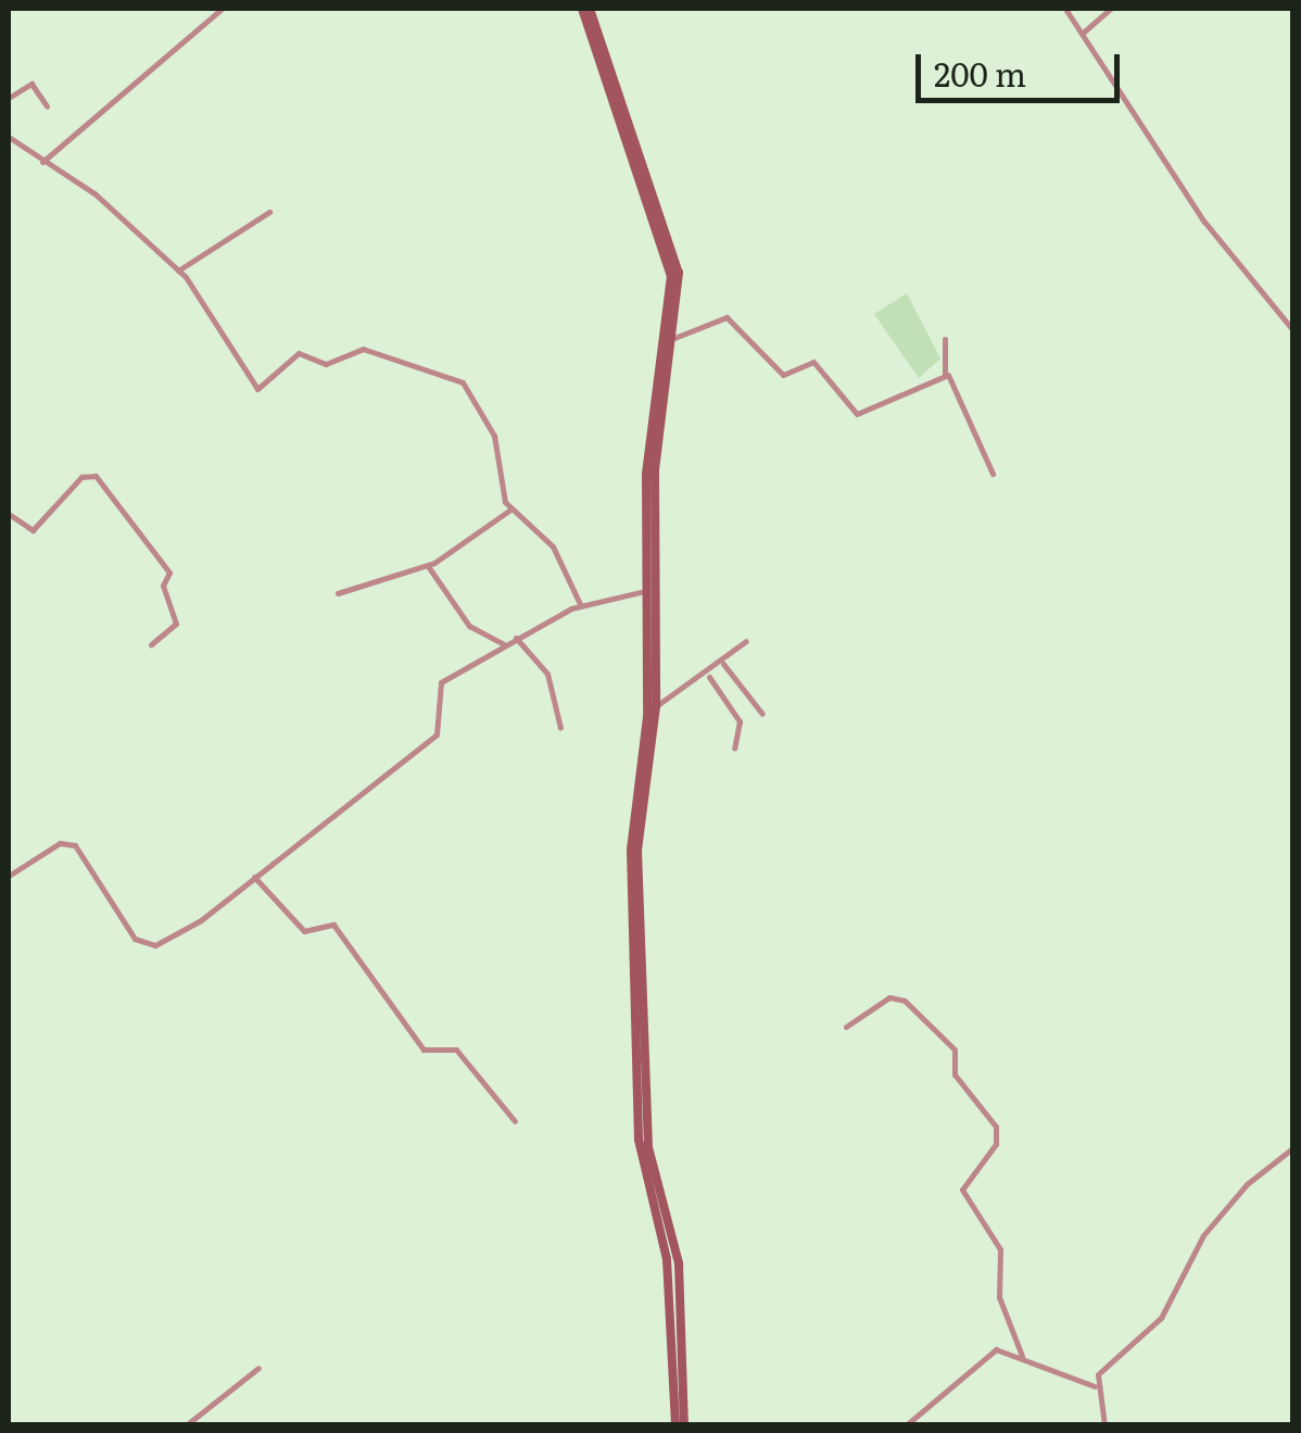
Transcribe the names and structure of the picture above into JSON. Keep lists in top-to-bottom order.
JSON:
{
  "scale_bar": "200 m"
}
